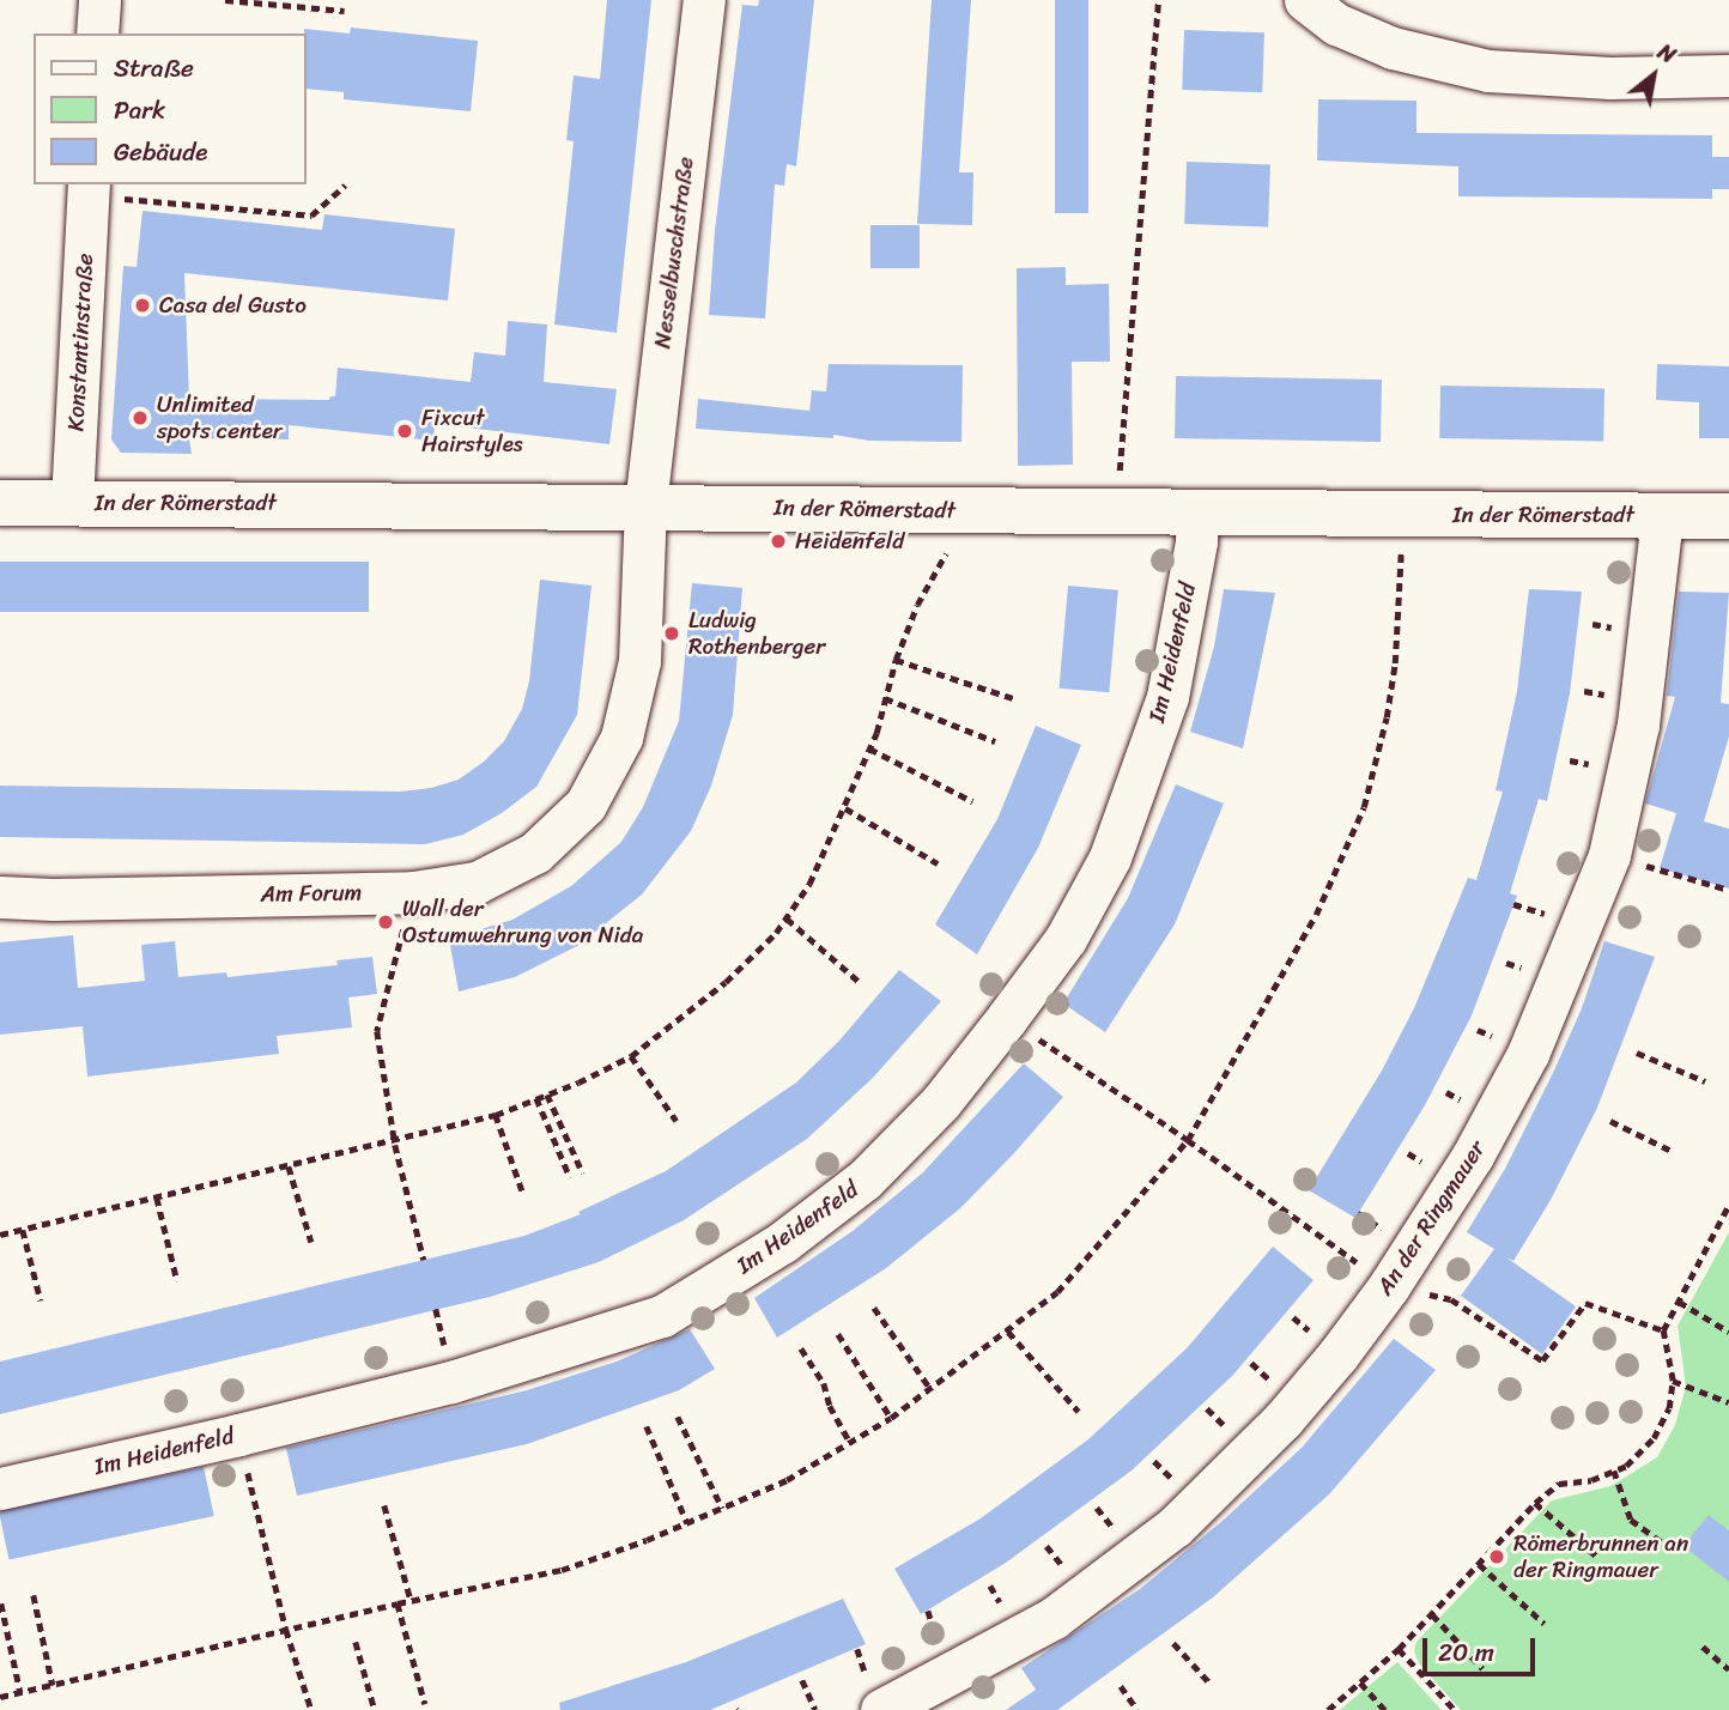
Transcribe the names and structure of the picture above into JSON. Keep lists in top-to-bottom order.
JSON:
{
  "streets": {
    "street": [
      "Nesselbuschstraße",
      "Konstantinstraße",
      "In der Römerstadt",
      "Im Heidenfeld",
      "Am Forum",
      "An der Ringmauer"
    ]
  },
  "crossings": [
    ["Nesselbuschstraße", "In der Römerstadt"],
    ["Nesselbuschstraße", "Am Forum"],
    ["Konstantinstraße", "In der Römerstadt"],
    ["In der Römerstadt", "Im Heidenfeld"],
    ["In der Römerstadt", "Am Forum"],
    ["In der Römerstadt", "An der Ringmauer"]
  ],
  "places": [
    "Casa del Gusto",
    "Unlimited spots center",
    "Fixcut Hairstyles",
    "Heidenfeld",
    "Ludwig Rothenberger",
    "Wall der Ostumwehrung von Nida",
    "Römerbrunnen an der Ringmauer"
  ],
  "legend": ["Straße", "Park", "Gebäude"],
  "scale_bar": "20 m",
  "north": "top right"
}
